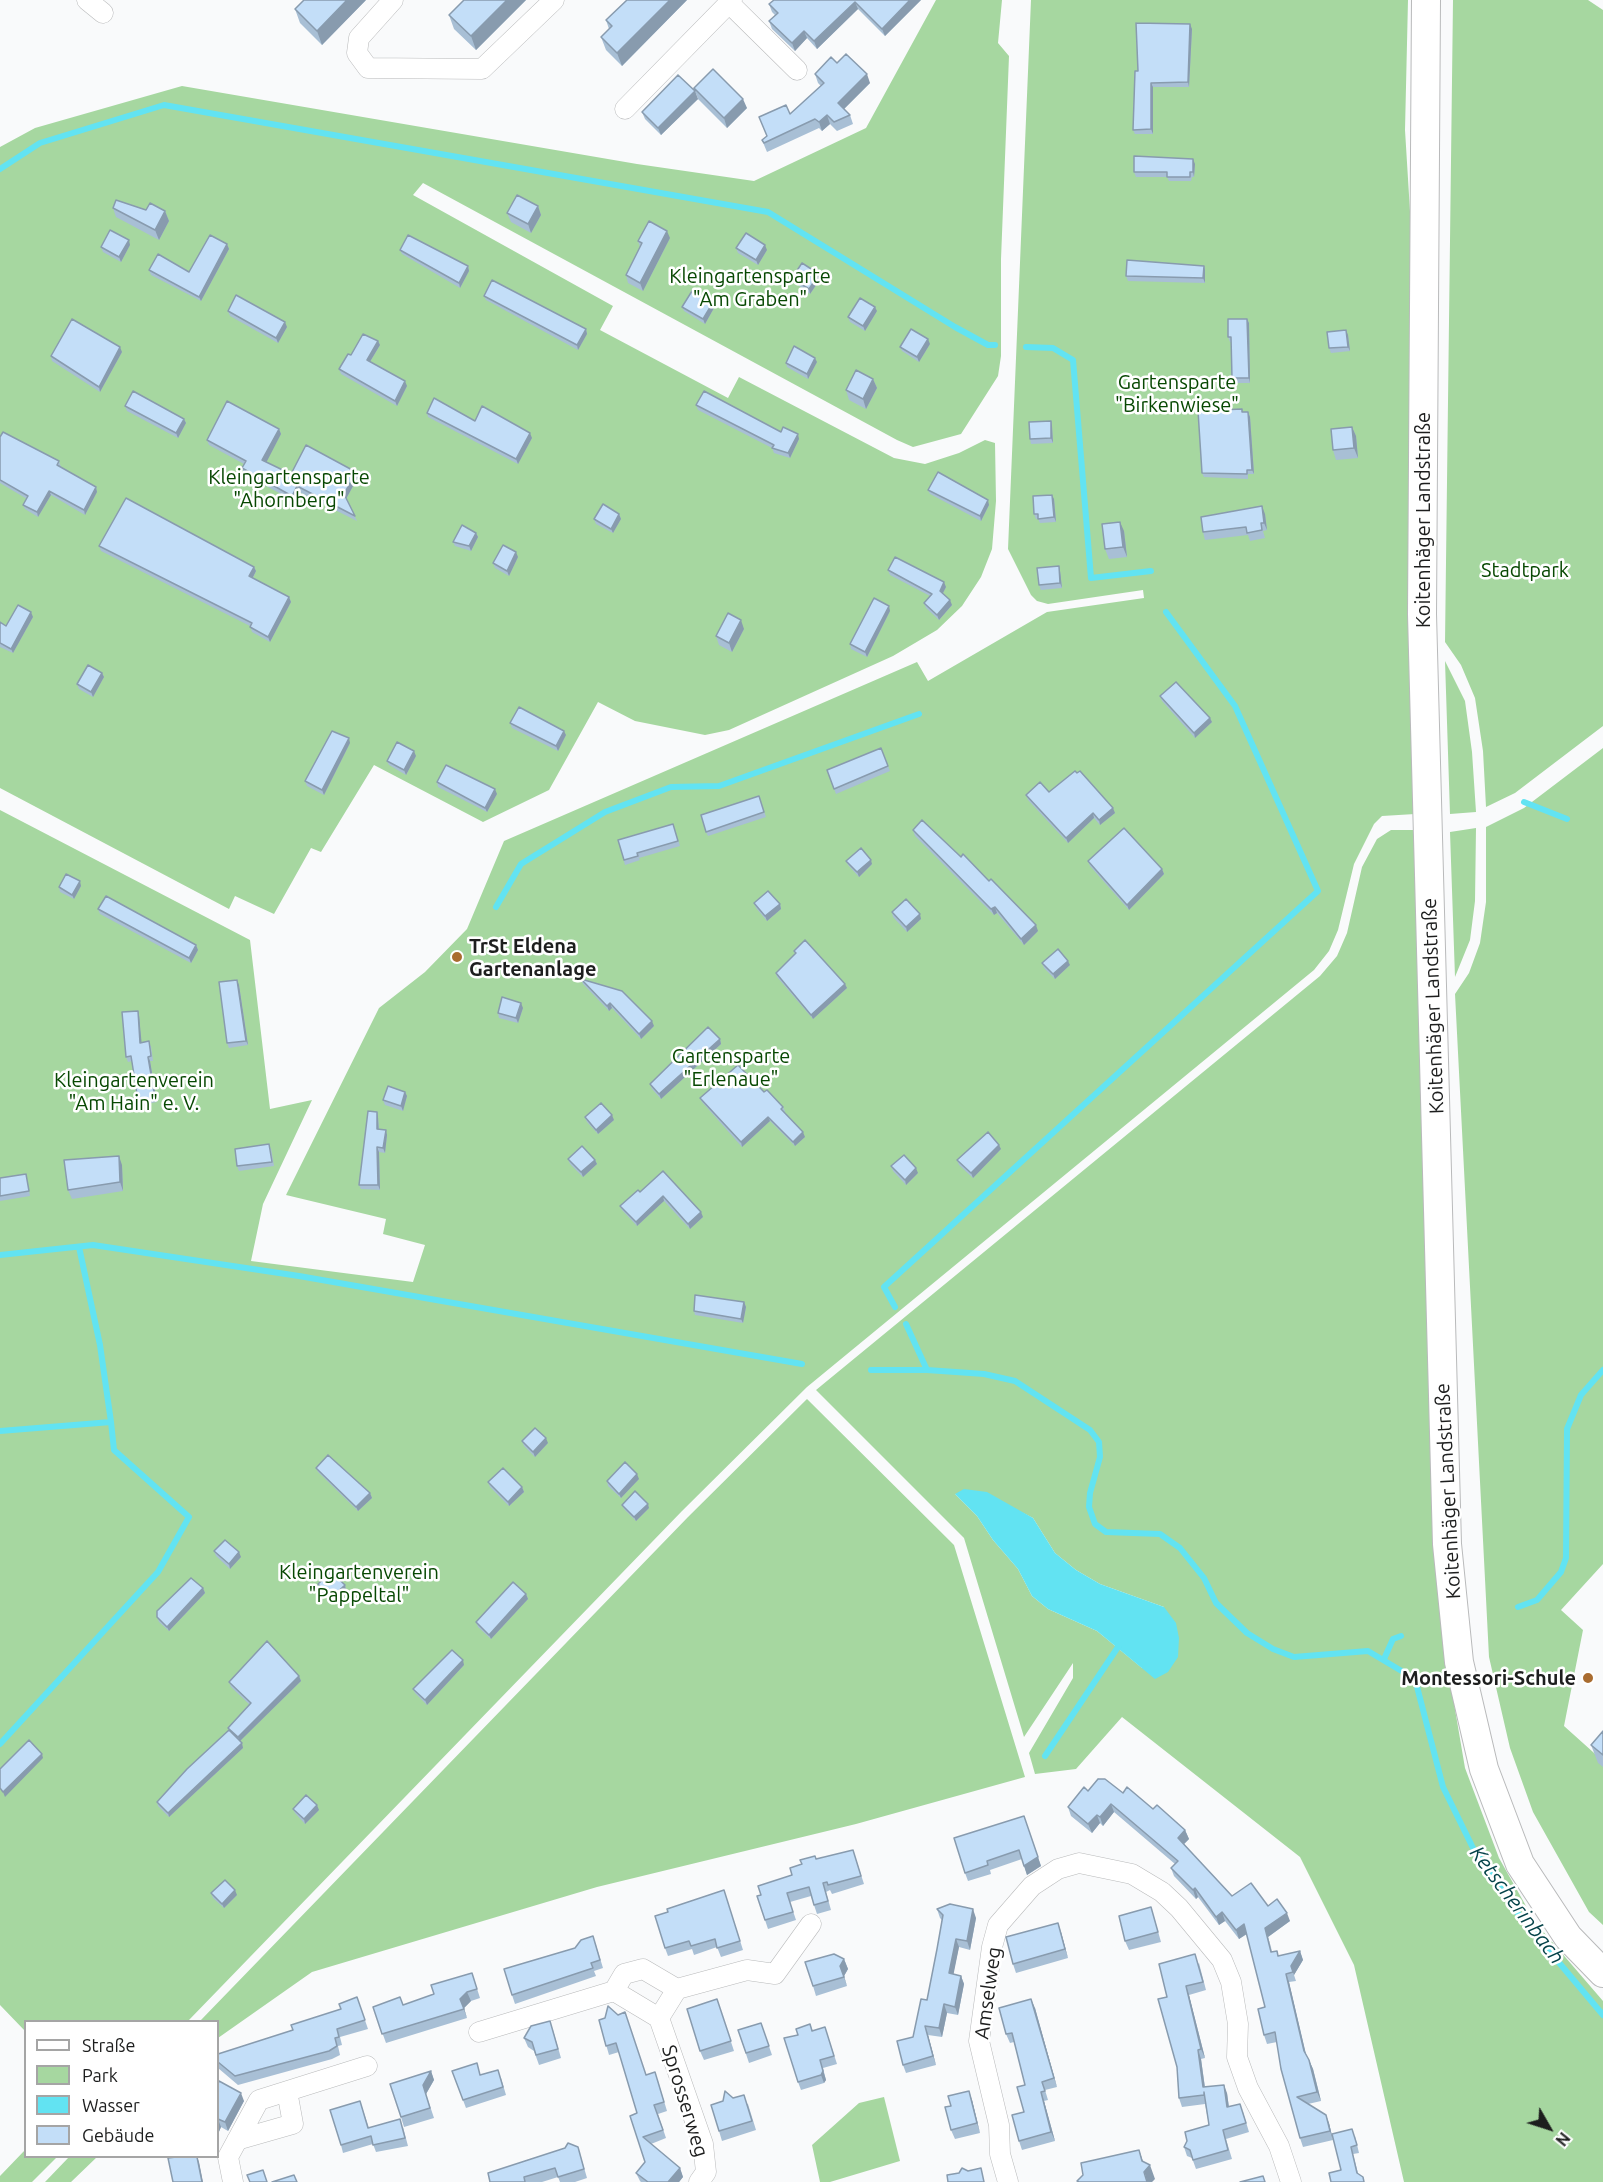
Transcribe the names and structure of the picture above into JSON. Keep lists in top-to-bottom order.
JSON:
{
  "streets": {
    "main road": ["Koitenhäger Landstraße"],
    "street": ["Amselweg", "Sprosserweg"]
  },
  "water": ["Ketscherinbach"],
  "parks": [
    "Kleingartensparte \"Am Graben\"",
    "Gartensparte \"Birkenwiese\"",
    "Kleingartensparte \"Ahornberg\"",
    "Stadtpark",
    "Gartensparte \"Erlenaue\"",
    "Kleingartenverein \"Am Hain\" e. V.",
    "Kleingartenverein \"Pappeltal\""
  ],
  "places": ["TrSt Eldena Gartenanlage", "Montessori-Schule"],
  "legend": [
    "Straße",
    "Park",
    "Wasser",
    "Gebäude"
  ],
  "north": "bottom right"
}
